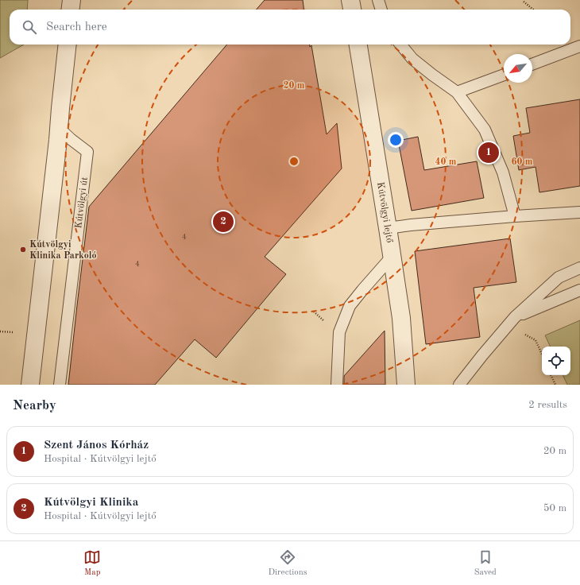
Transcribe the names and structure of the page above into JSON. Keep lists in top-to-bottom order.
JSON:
{
  "streets": {
    "street": ["Kútvölgyi lejtő"],
    "lane": ["Kútvölgyi út"]
  },
  "places": ["Kútvölgyi Klinika Parkoló"],
  "house_numbers": ["4", "4"],
  "north": "bottom left",
  "page": {
    "search": "Search here",
    "pins": ["1", "2"],
    "heading": ["Nearby", "2 results"],
    "list": [
      {
        "mark": "1",
        "name": "Szent János Kórház",
        "note": "Hospital · Kútvölgyi lejtő",
        "value": "20 m"
      },
      {
        "mark": "2",
        "name": "Kútvölgyi Klinika",
        "note": "Hospital · Kútvölgyi lejtő",
        "value": "50 m"
      }
    ],
    "nav": ["Map", "Directions", "Saved"]
  },
  "rings": ["20 m", "40 m", "60 m"]
}
